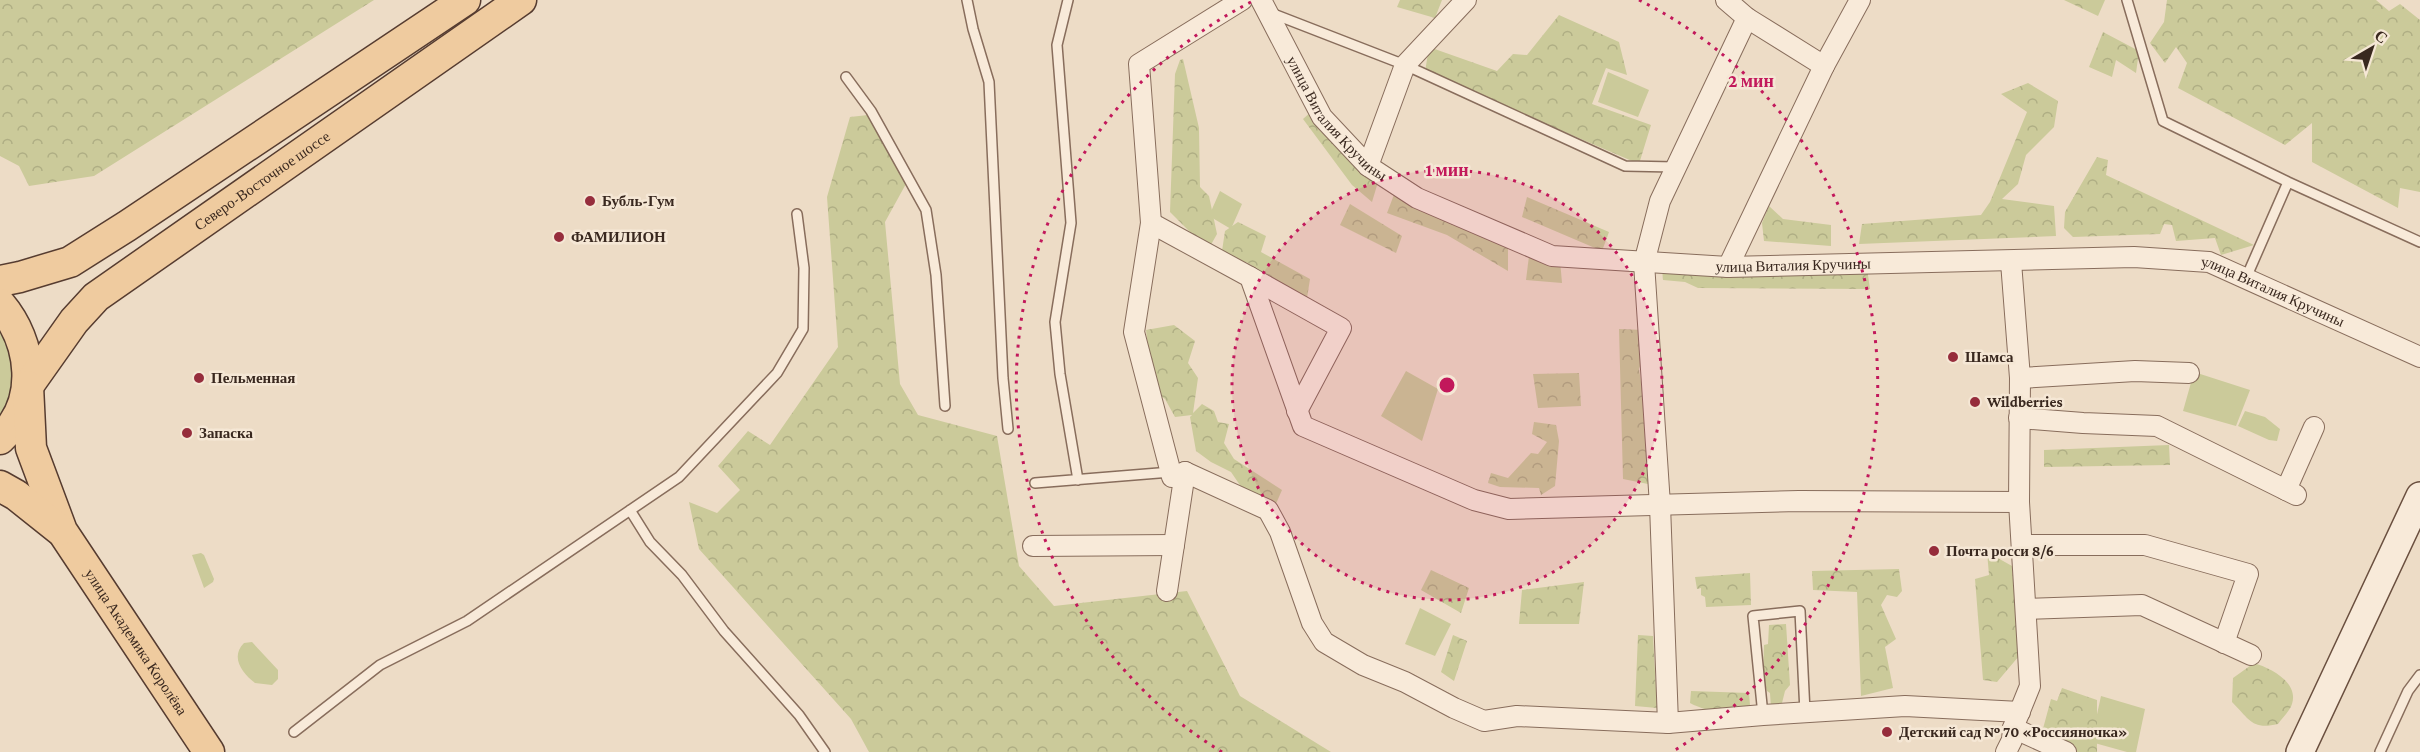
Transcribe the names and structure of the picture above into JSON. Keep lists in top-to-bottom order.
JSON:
{
  "streets": {
    "main road": ["Северо-Восточное шоссе", "улица Академика Королёва"],
    "street": ["улица Виталия Кручины"]
  },
  "crossings": [
    ["Северо-Восточное шоссе", "улица Академика Королёва"]
  ],
  "places": [
    "Бубль-Гум",
    "ФАМИЛИОН",
    "Шамса",
    "Пельменная",
    "Wildberries",
    "Запаска",
    "Почта росси 8/6",
    "Детский сад № 70 «Россияночка»"
  ],
  "north": "top right",
  "rings": ["2 мин", "1 мин"]
}
